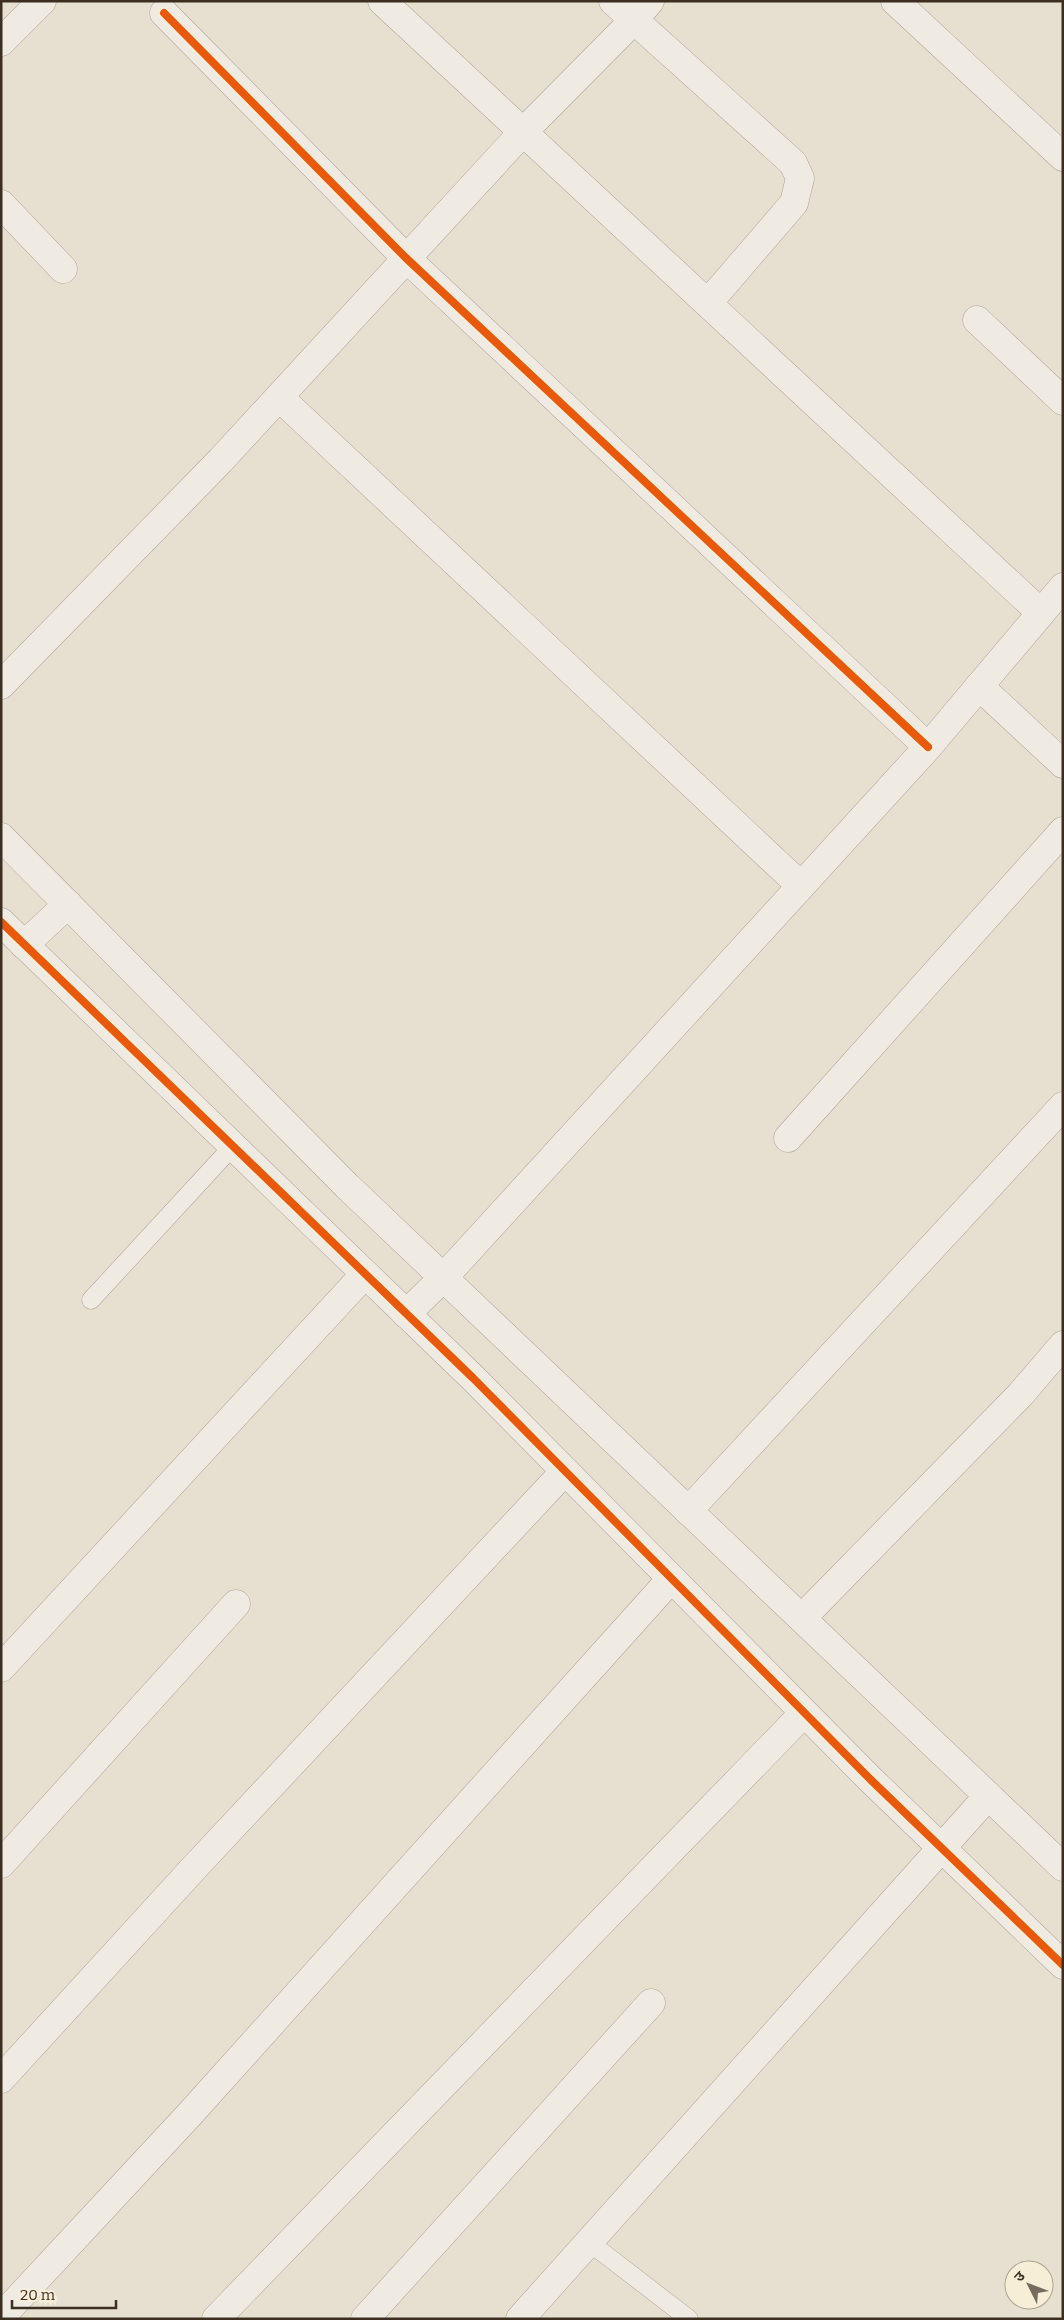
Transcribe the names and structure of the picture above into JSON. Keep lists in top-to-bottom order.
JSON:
{
  "scale_bar": "20 m",
  "north": "top left"
}
